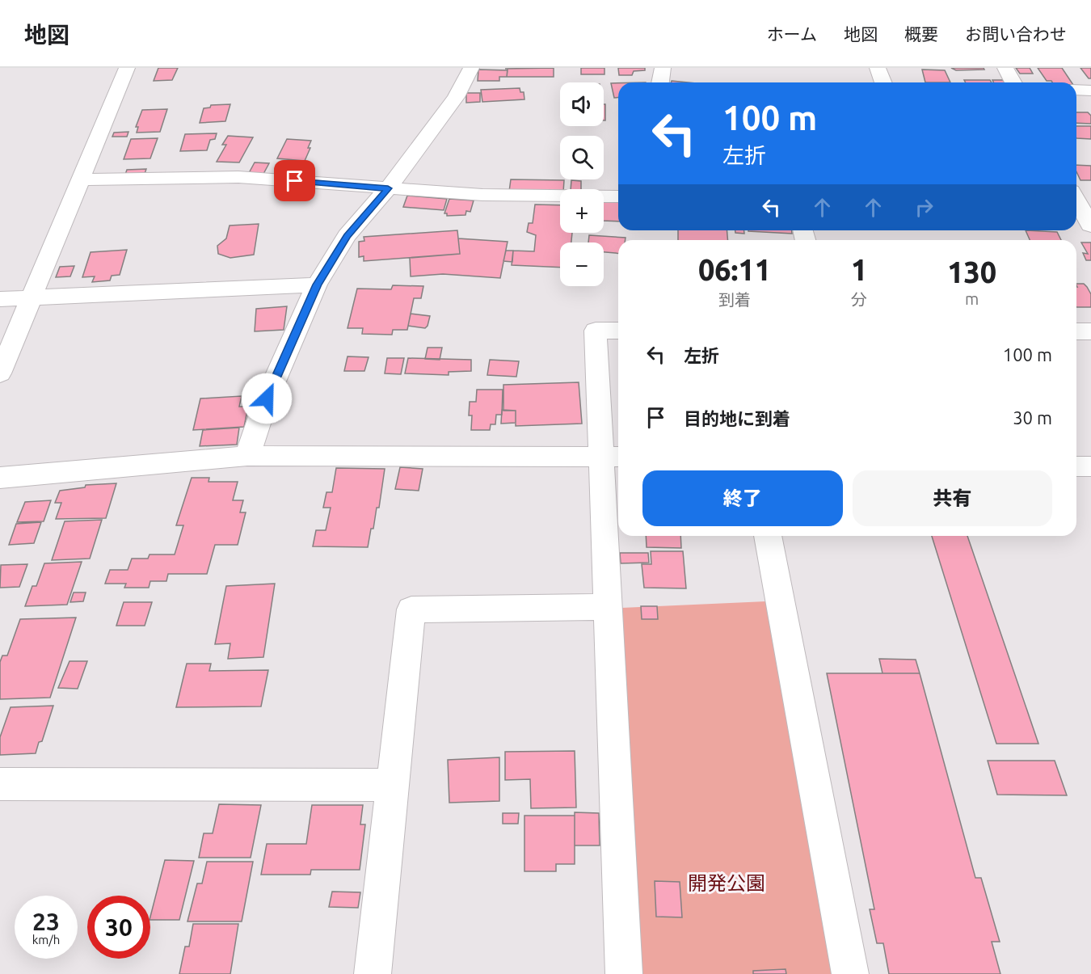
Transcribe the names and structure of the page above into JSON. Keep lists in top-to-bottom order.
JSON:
{
  "parks": ["開発公園"],
  "page": {
    "header": "地図",
    "nav": [
      "ホーム",
      "地図",
      "概要",
      "お問い合わせ"
    ],
    "map_buttons": ["+", "−"],
    "turn": ["100 m", "左折"],
    "eta": [
      "06:11",
      "到着",
      "1",
      "分",
      "130",
      "m"
    ],
    "list": [
      {
        "name": "左折",
        "value": "100 m"
      },
      {
        "name": "目的地に到着",
        "value": "30 m"
      }
    ],
    "buttons": ["終了", "共有"],
    "speed": "23 km/h",
    "limit": "30"
  }
}
